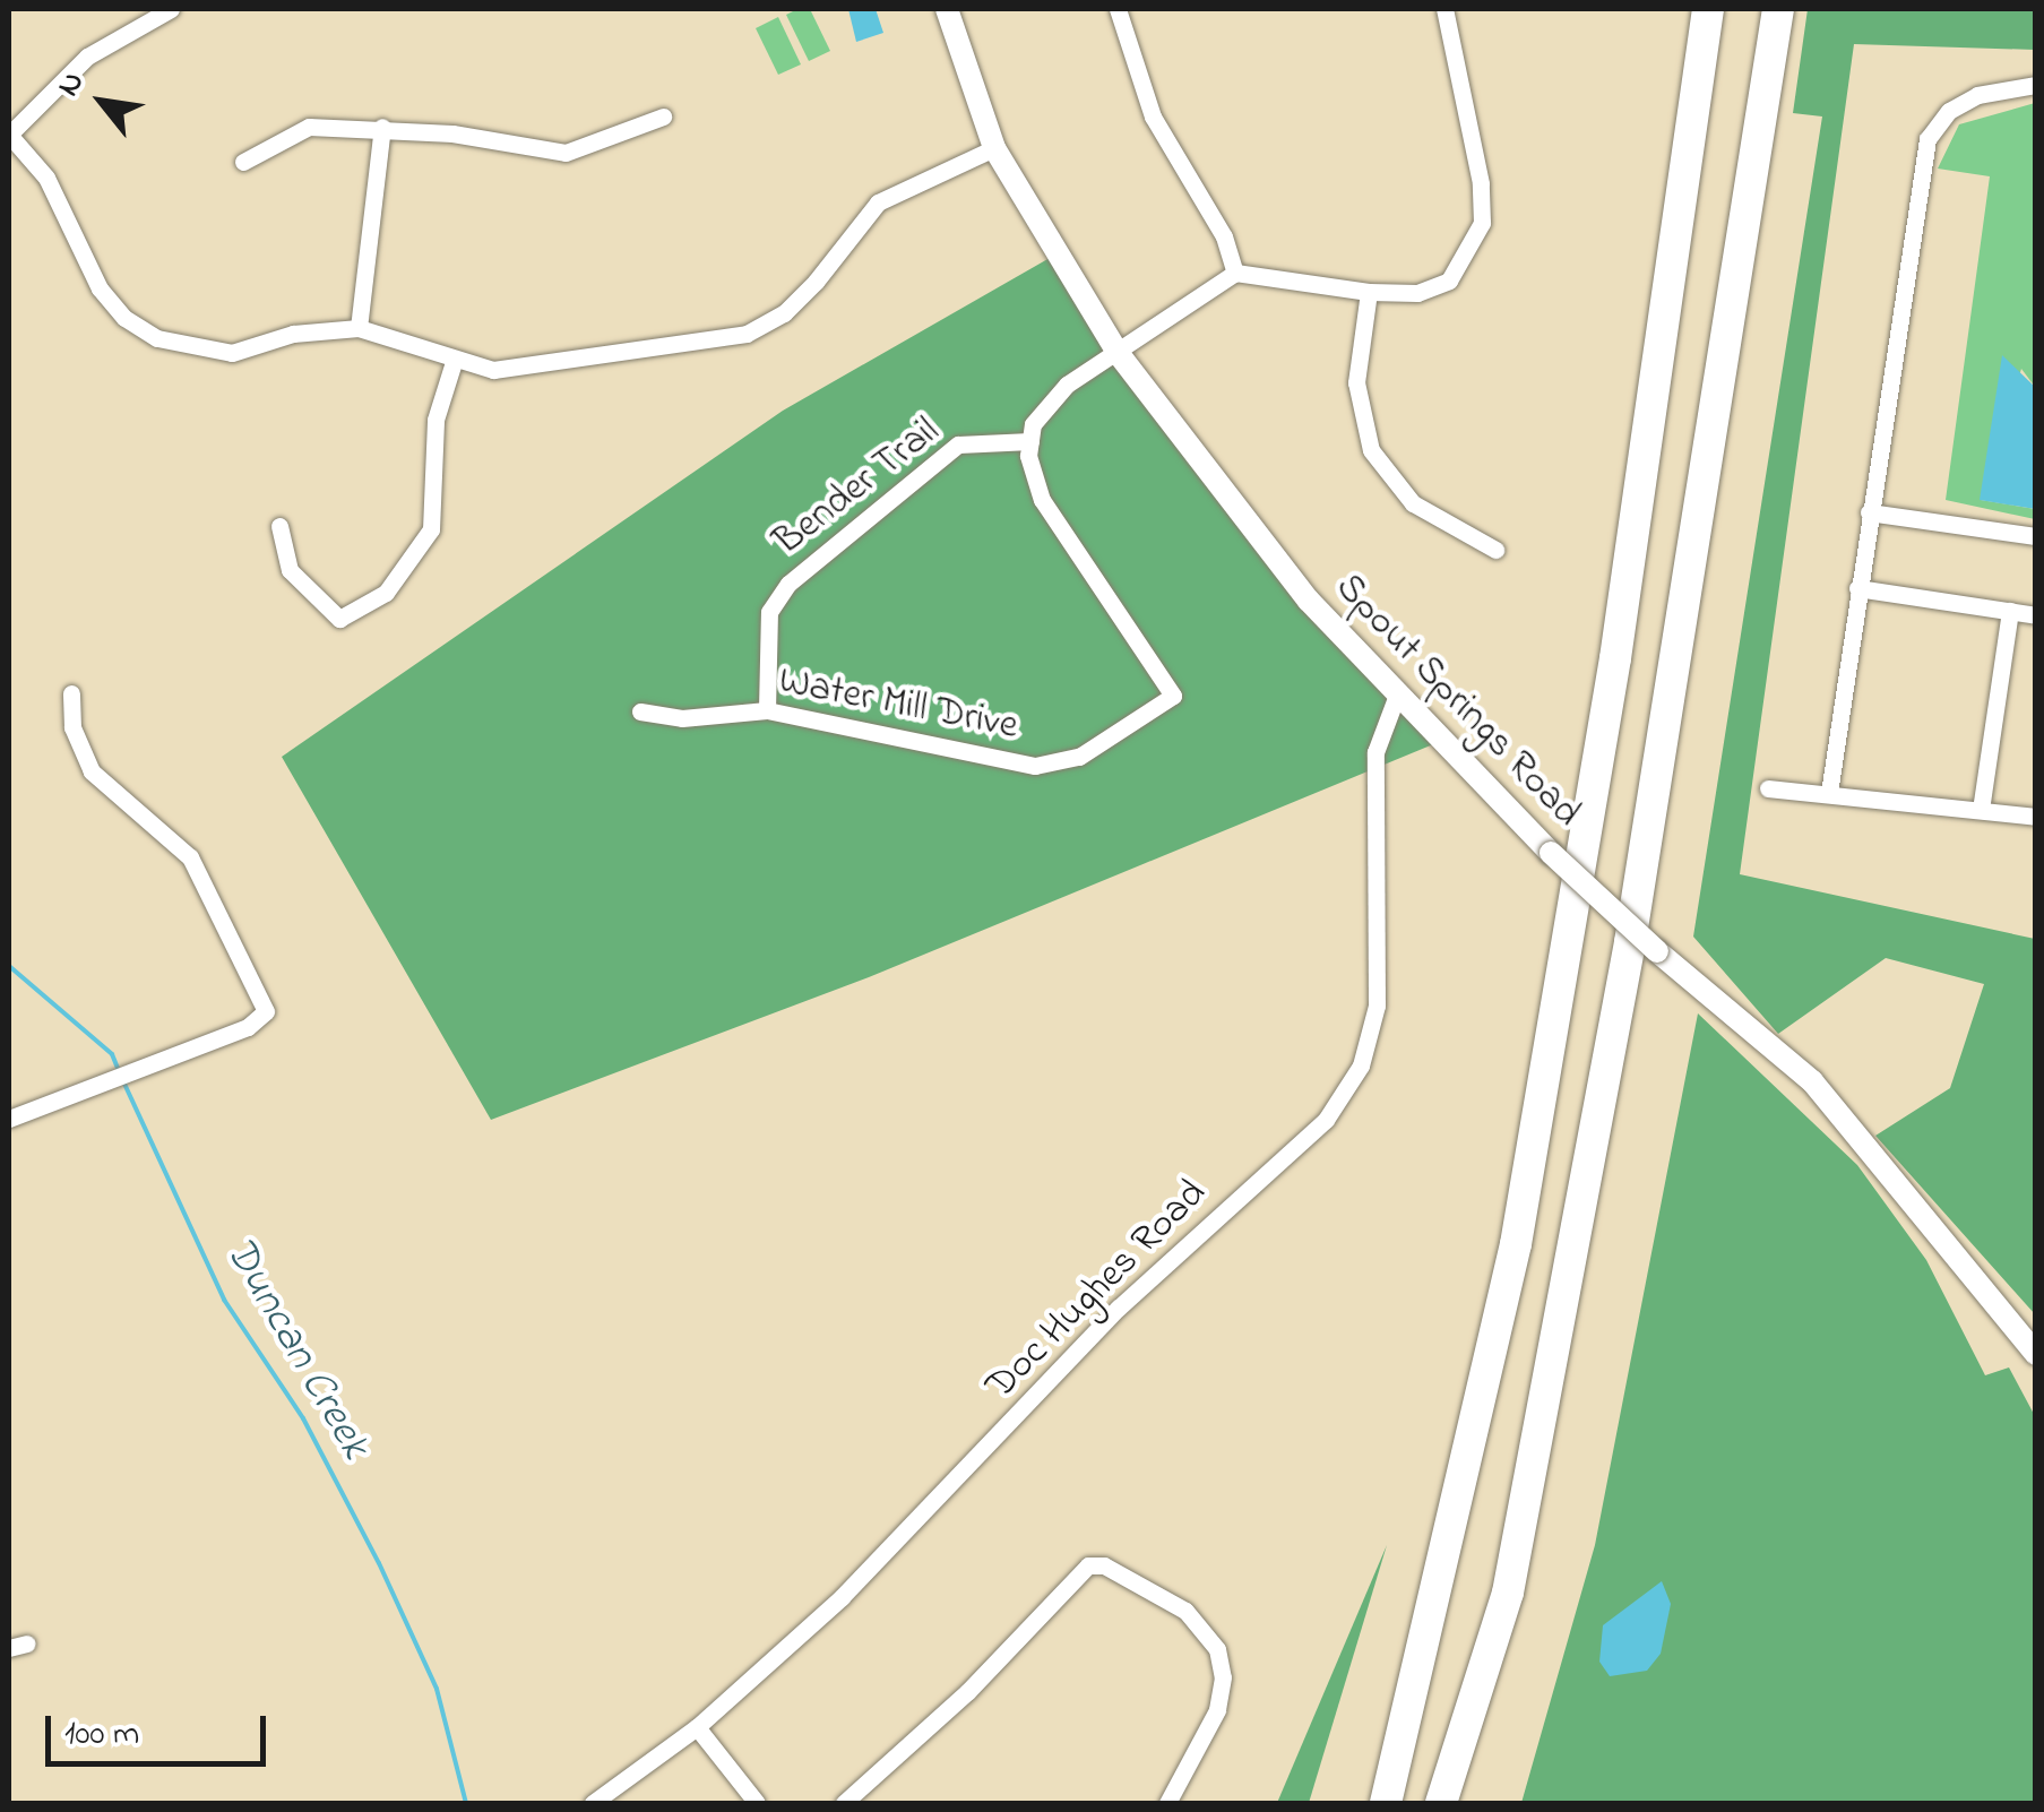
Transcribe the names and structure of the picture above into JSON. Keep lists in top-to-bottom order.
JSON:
{
  "streets": {
    "street": [
      "Bender Trail",
      "Spout Springs Road",
      "Water Mill Drive",
      "Doc Hughes Road"
    ]
  },
  "crossings": [
    ["Bender Trail", "Water Mill Drive"],
    ["Spout Springs Road", "Doc Hughes Road"]
  ],
  "water": ["Duncan Creek"],
  "scale_bar": "100 m",
  "north": "top left"
}
